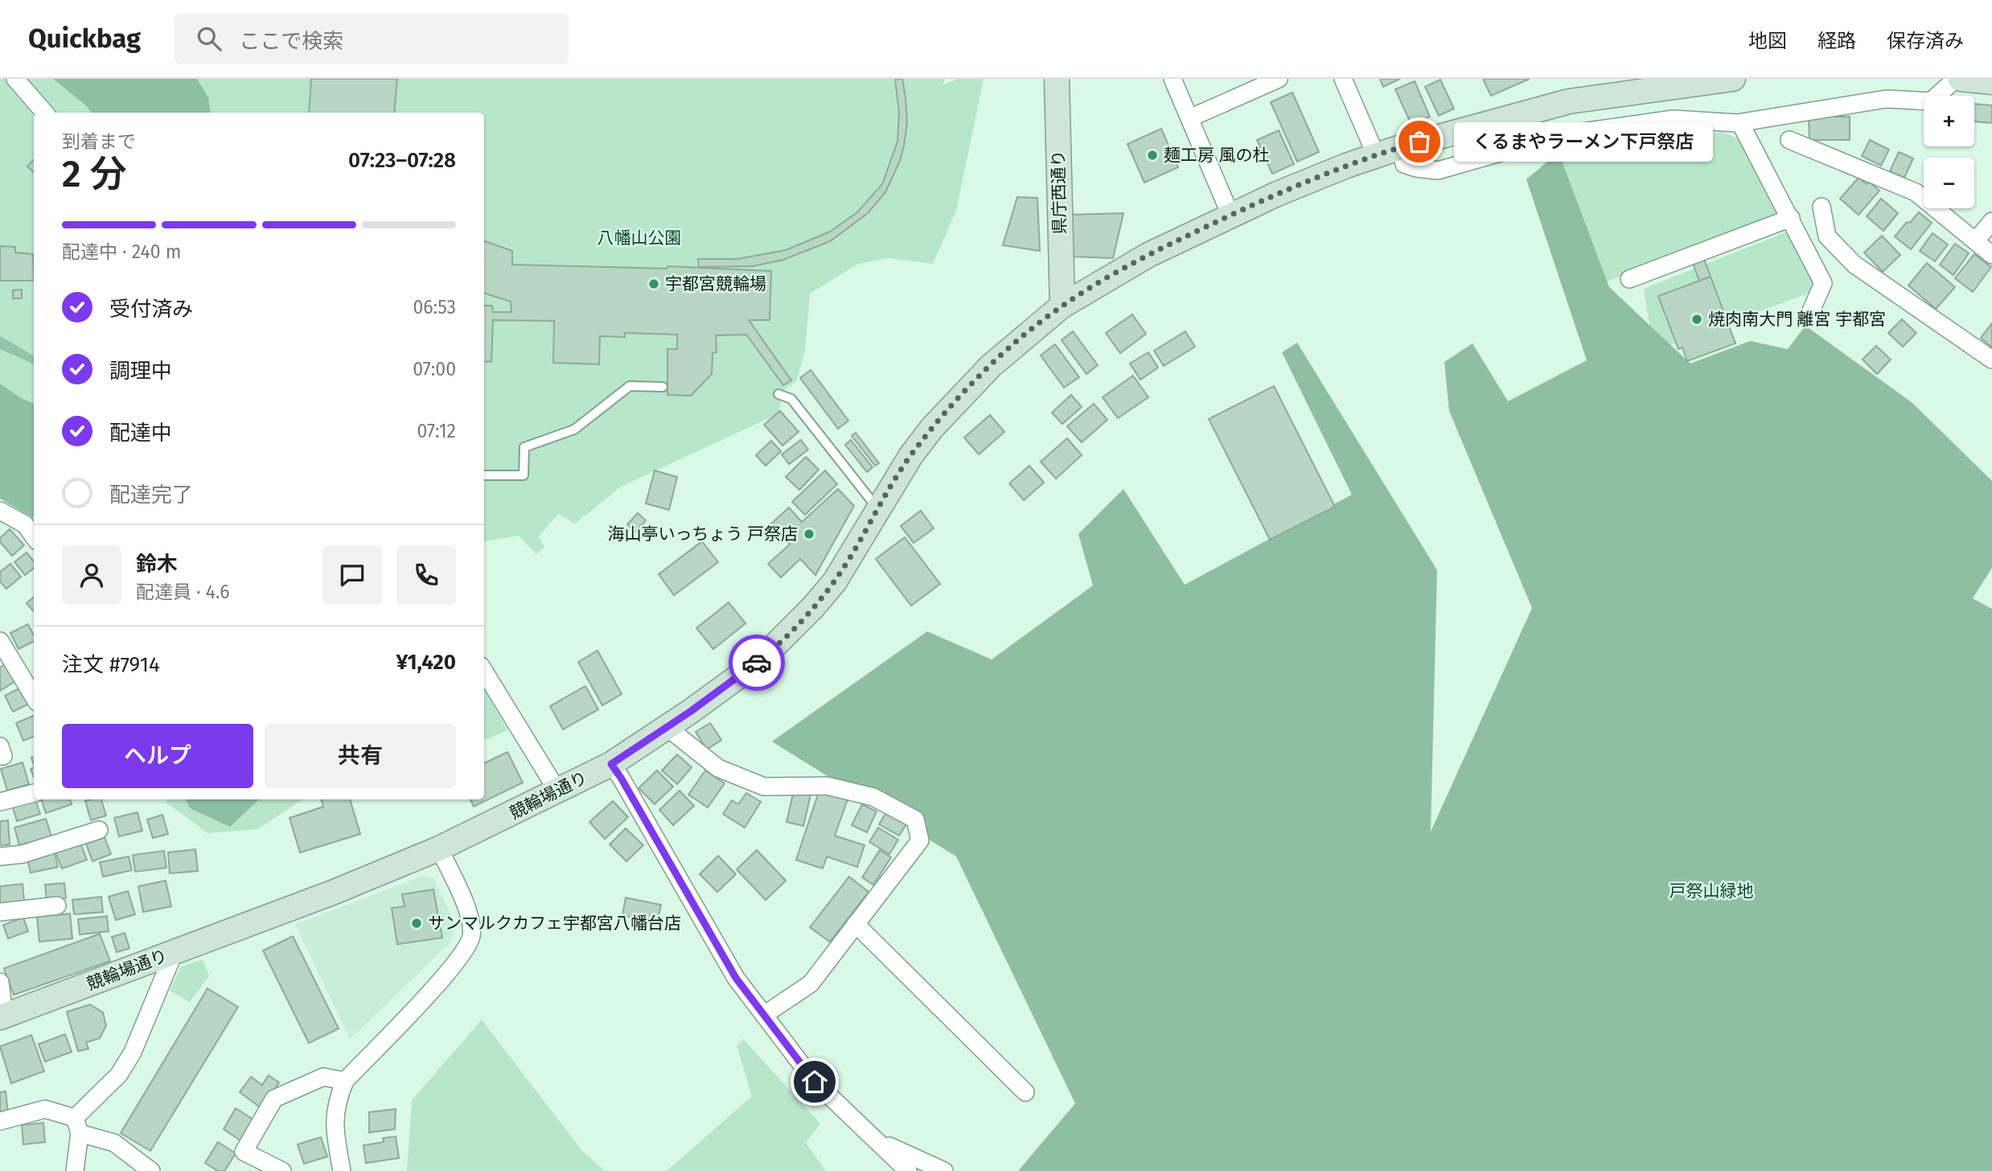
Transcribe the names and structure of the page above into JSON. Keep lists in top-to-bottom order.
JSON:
{
  "streets": {
    "street": ["県庁西通り", "競輪場通り"]
  },
  "crossings": [
    ["県庁西通り", "競輪場通り"]
  ],
  "parks": ["八幡山公園", "戸祭山緑地"],
  "places": [
    "くるまやラーメン下戸祭店",
    "麺工房 風の杜",
    "宇都宮競輪場",
    "焼肉南大門 離宮 宇都宮",
    "海山亭いっちょう 戸祭店",
    "サンマルクカフェ宇都宮八幡台店"
  ],
  "page": {
    "header": "Quickbag",
    "search": "ここで検索",
    "nav": ["地図", "経路", "保存済み"],
    "map_buttons": ["+", "−"],
    "heading": ["2 分", "到着まで", "07:23–07:28"],
    "panel": [
      "鈴木",
      "配達員 · 4.6",
      "注文 #7914",
      "¥1,420"
    ],
    "bubble": "くるまやラーメン下戸祭店",
    "bar": "配達中 · 240 m",
    "list": [
      ["受付済み", "06:53"],
      ["調理中", "07:00"],
      ["配達中", "07:12"],
      "配達完了"
    ],
    "buttons": ["ヘルプ", "共有"]
  }
}
